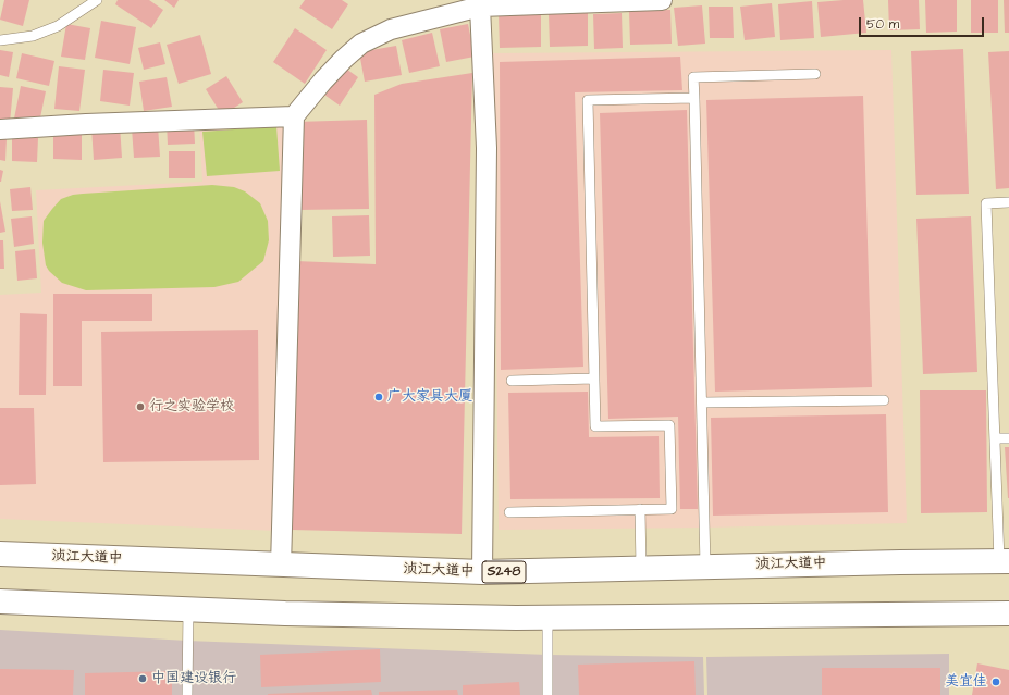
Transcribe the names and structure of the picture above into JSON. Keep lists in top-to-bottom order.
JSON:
{
  "streets": {
    "main road": ["浈江大道中", "S248"]
  },
  "places": [
    "广大家具大厦",
    "行之实验学校",
    "中国建设银行",
    "美宜佳"
  ],
  "scale_bar": "50 m"
}
